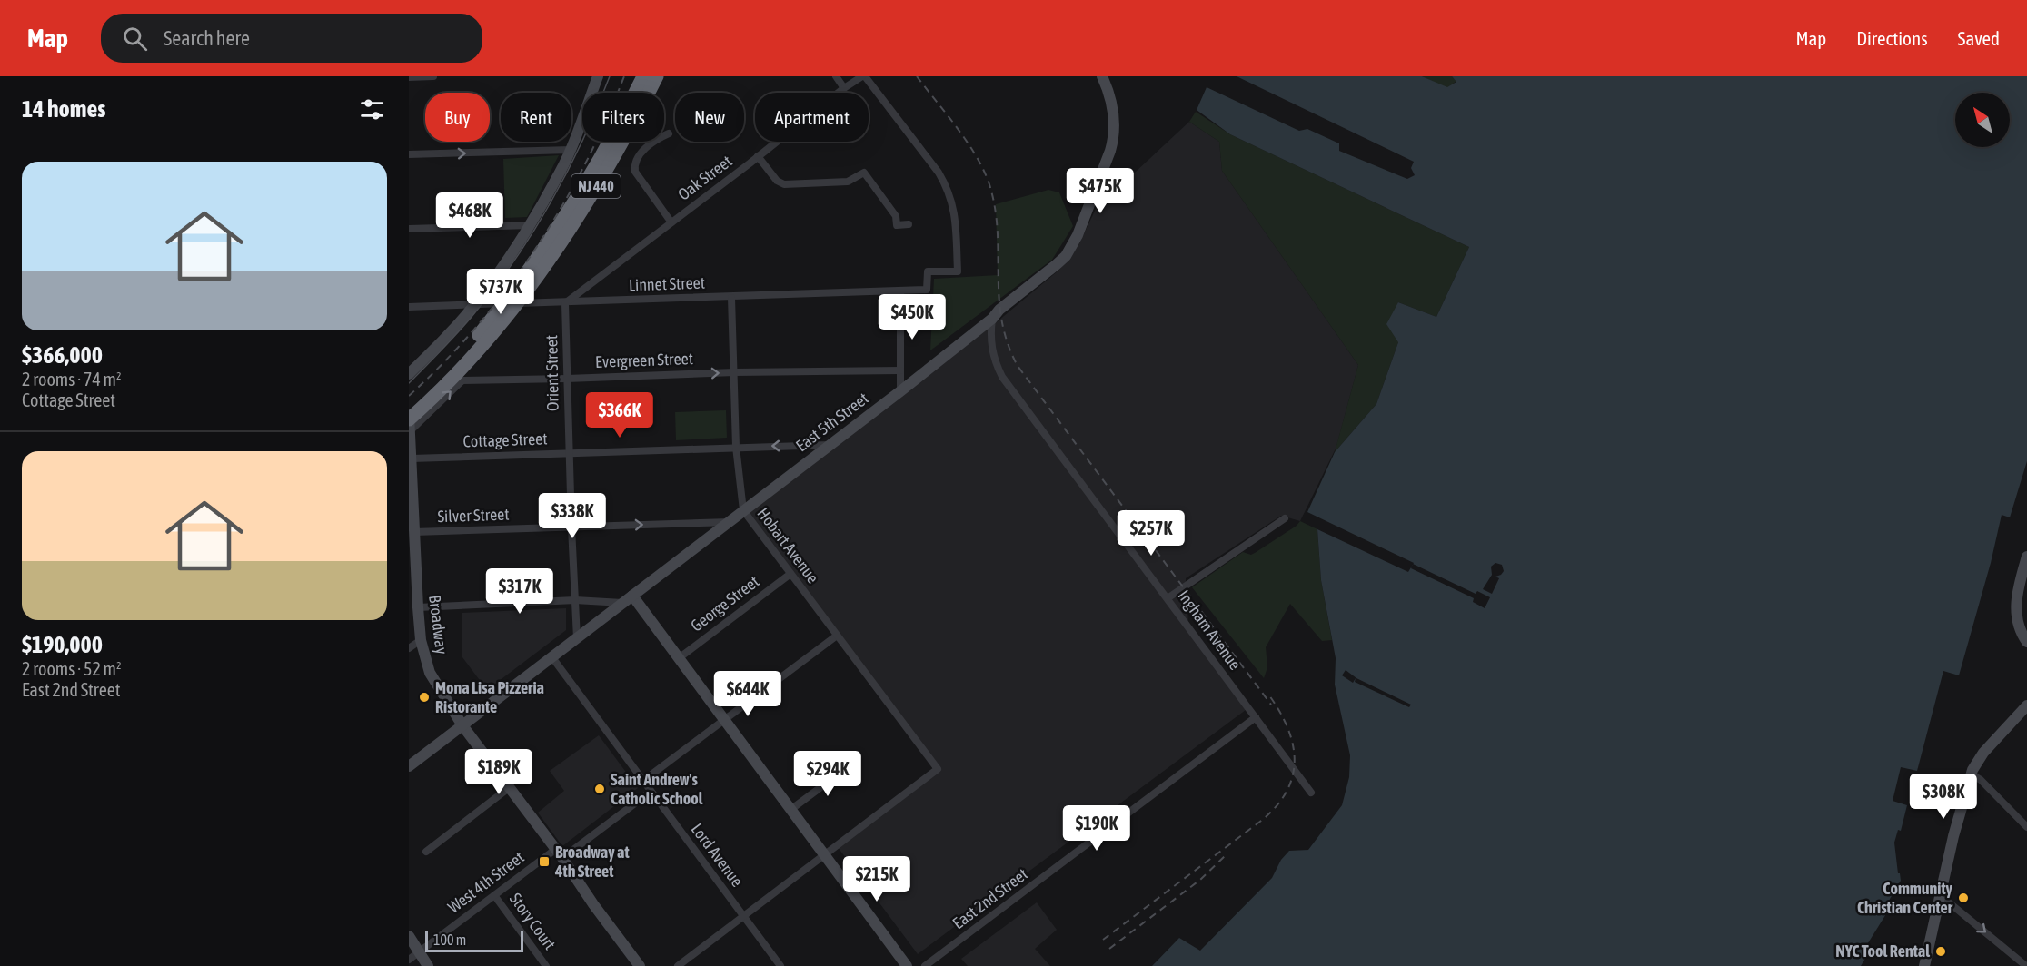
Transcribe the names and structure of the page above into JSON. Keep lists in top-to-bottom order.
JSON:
{
  "streets": {
    "highway": ["NJ 440"],
    "street": [
      "Oak Street",
      "Linnet Street",
      "Evergreen Street",
      "Orient Street",
      "East 5th Street",
      "Cottage Street",
      "Silver Street",
      "Hobart Avenue",
      "George Street",
      "Broadway",
      "Ingham Avenue",
      "Lord Avenue",
      "West 4th Street",
      "East 2nd Street",
      "Story Court"
    ]
  },
  "crossings": [
    ["Oak Street", "Linnet Street"],
    ["Oak Street", "Orient Street"],
    ["NJ 440", "Evergreen Street"],
    ["NJ 440", "Broadway"],
    ["Linnet Street", "Orient Street"],
    ["Linnet Street", "Hobart Avenue"],
    ["Evergreen Street", "Orient Street"],
    ["Evergreen Street", "Hobart Avenue"],
    ["Evergreen Street", "Broadway"],
    ["Orient Street", "East 5th Street"],
    ["Orient Street", "Cottage Street"],
    ["Orient Street", "Silver Street"],
    ["East 5th Street", "Cottage Street"],
    ["East 5th Street", "Silver Street"],
    ["East 5th Street", "Hobart Avenue"],
    ["East 5th Street", "Broadway"],
    ["East 5th Street", "Ingham Avenue"],
    ["East 5th Street", "Lord Avenue"],
    ["Cottage Street", "Hobart Avenue"],
    ["Cottage Street", "Broadway"],
    ["Silver Street", "Broadway"],
    ["Hobart Avenue", "George Street"],
    ["Broadway", "West 4th Street"],
    ["Ingham Avenue", "East 2nd Street"],
    ["Lord Avenue", "West 4th Street"],
    ["West 4th Street", "Story Court"]
  ],
  "one_way": ["Evergreen Street", "Silver Street"],
  "places": {
    "other": [
      "Mona Lisa Pizzeria Ristorante",
      "Saint Andrew's Catholic School",
      "Community Christian Center",
      "NYC Tool Rental"
    ],
    "transit": ["Broadway at 4th Street"]
  },
  "scale_bar": "100 m",
  "north": "top left",
  "page": {
    "header": "Map",
    "search": "Search here",
    "nav": ["Map", "Directions", "Saved"],
    "heading": "14 homes",
    "chip": [
      "Buy",
      "Rent",
      "Filters",
      "New",
      "Apartment"
    ],
    "list": [
      {
        "name": "$366,000",
        "note": "2 rooms · 74 m² · Cottage Street"
      },
      {
        "name": "$190,000",
        "note": "2 rooms · 52 m² · East 2nd Street"
      }
    ],
    "price": [
      "$475K",
      "$468K",
      "$737K",
      "$450K",
      "$366K",
      "$338K",
      "$257K",
      "$317K",
      "$644K",
      "$189K",
      "$294K",
      "$308K",
      "$190K",
      "$215K"
    ],
    "scale": "100 m"
  }
}
